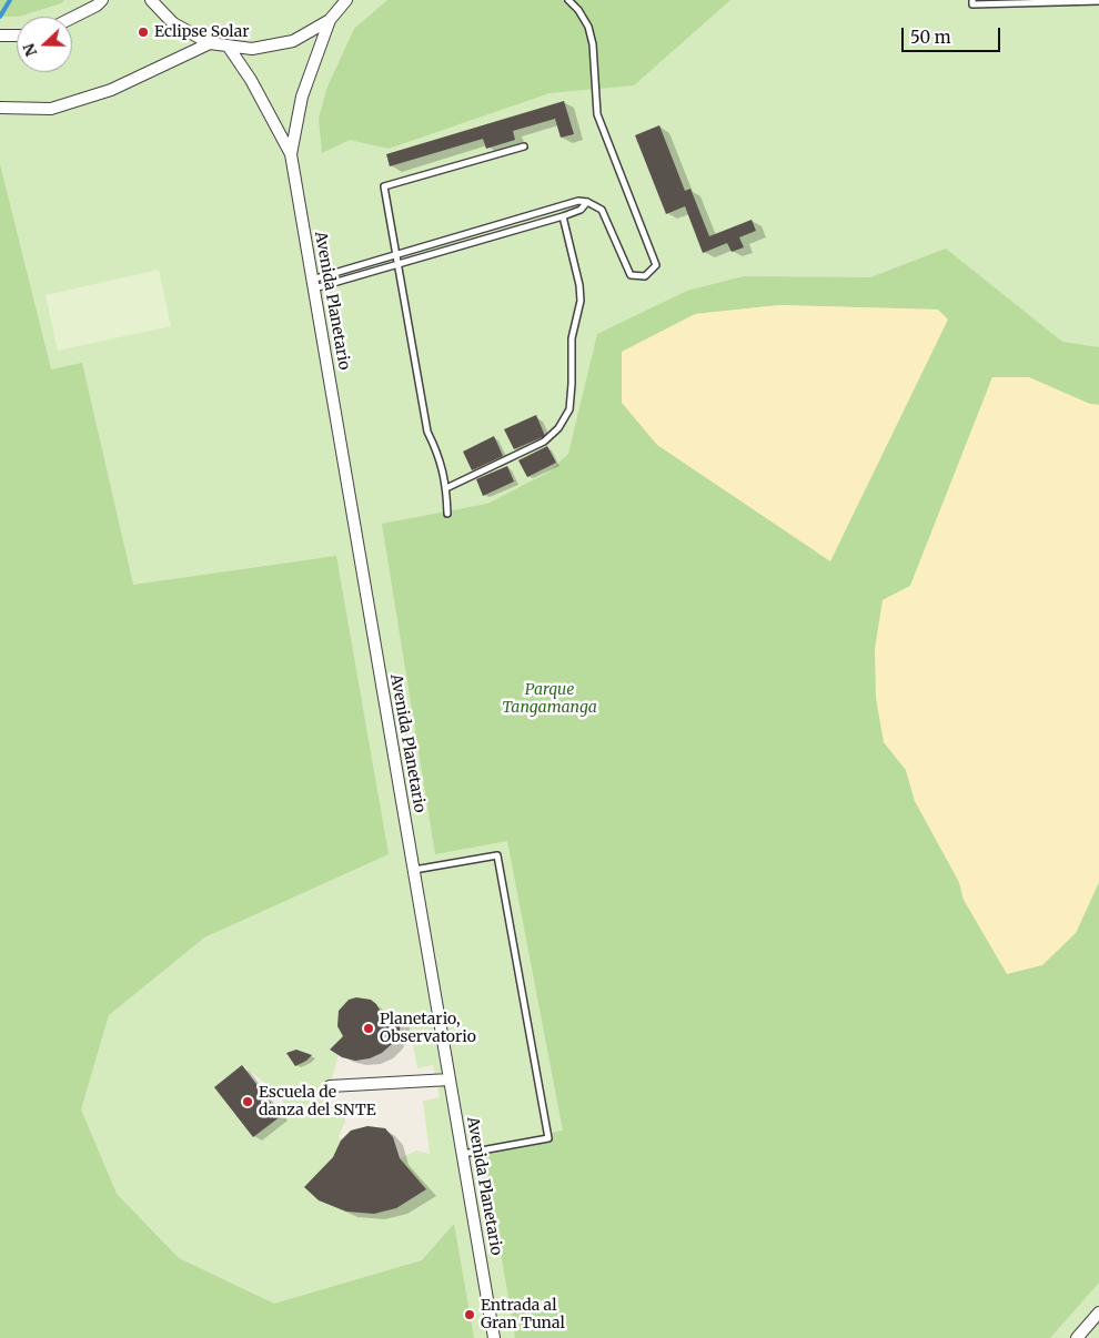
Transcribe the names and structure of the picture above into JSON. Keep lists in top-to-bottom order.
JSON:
{
  "streets": {
    "street": ["Avenida Planetario"]
  },
  "parks": ["Parque Tangamanga"],
  "places": [
    "Eclipse Solar",
    "Planetario, Observatorio",
    "Escuela de danza del SNTE",
    "Entrada al Gran Tunal"
  ],
  "scale_bar": "50 m",
  "north": "left"
}
